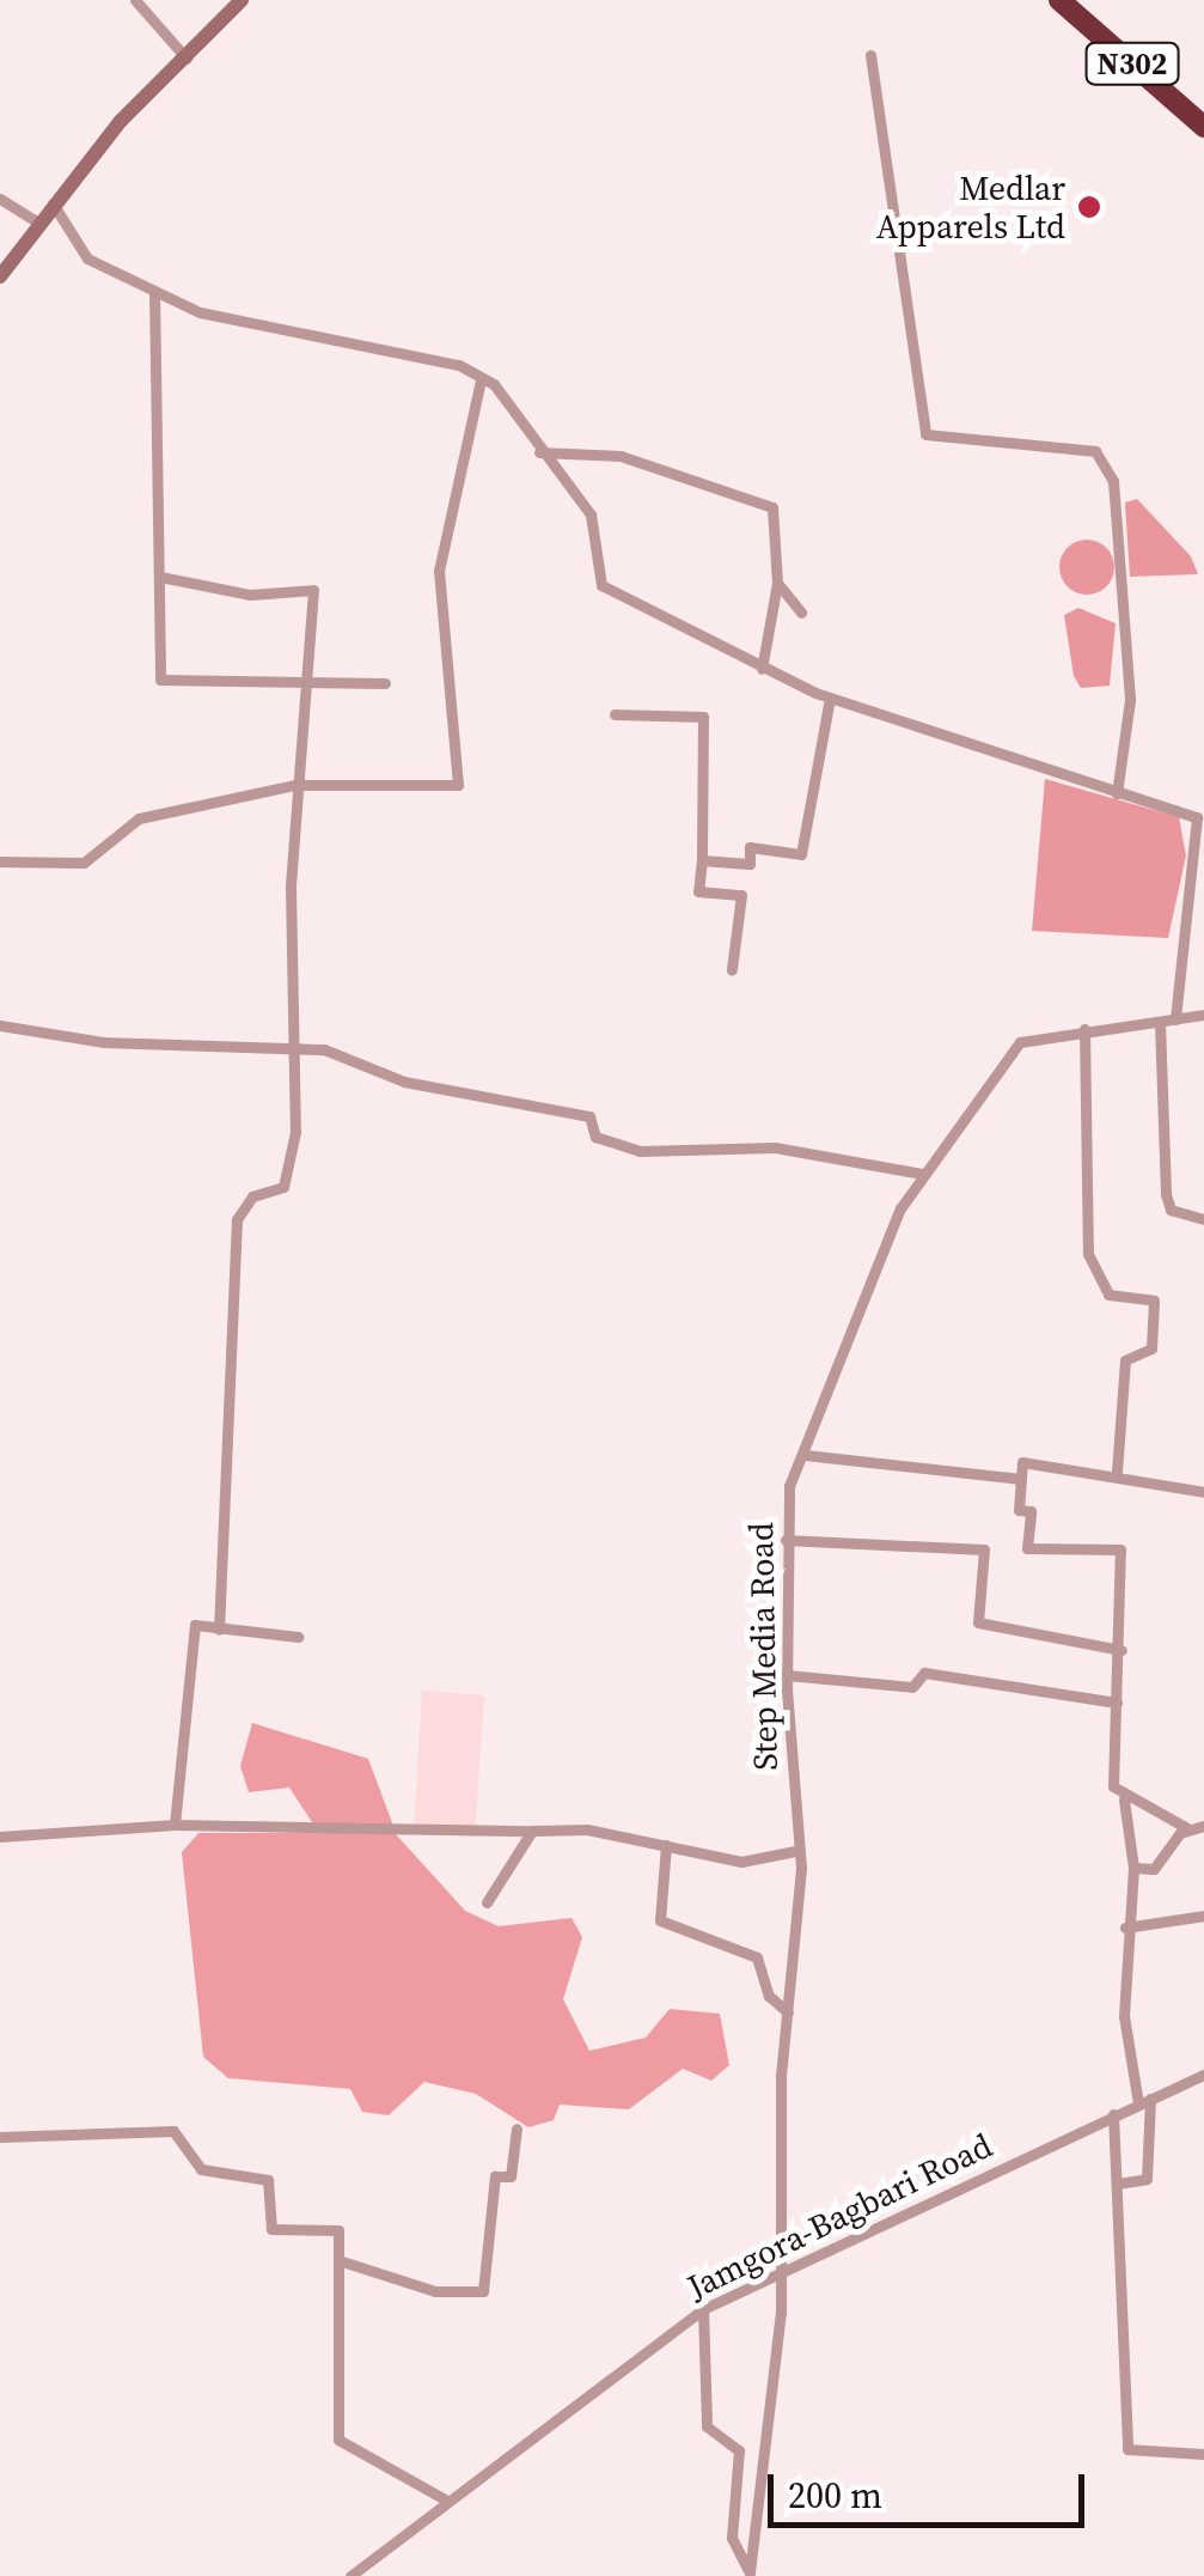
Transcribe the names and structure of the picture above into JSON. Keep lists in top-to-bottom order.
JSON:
{
  "streets": {
    "highway": ["N302"],
    "street": ["Step Media Road", "Jamgora-Bagbari Road"]
  },
  "crossings": [
    ["Step Media Road", "Jamgora-Bagbari Road"]
  ],
  "places": ["Medlar Apparels Ltd"],
  "scale_bar": "200 m"
}
